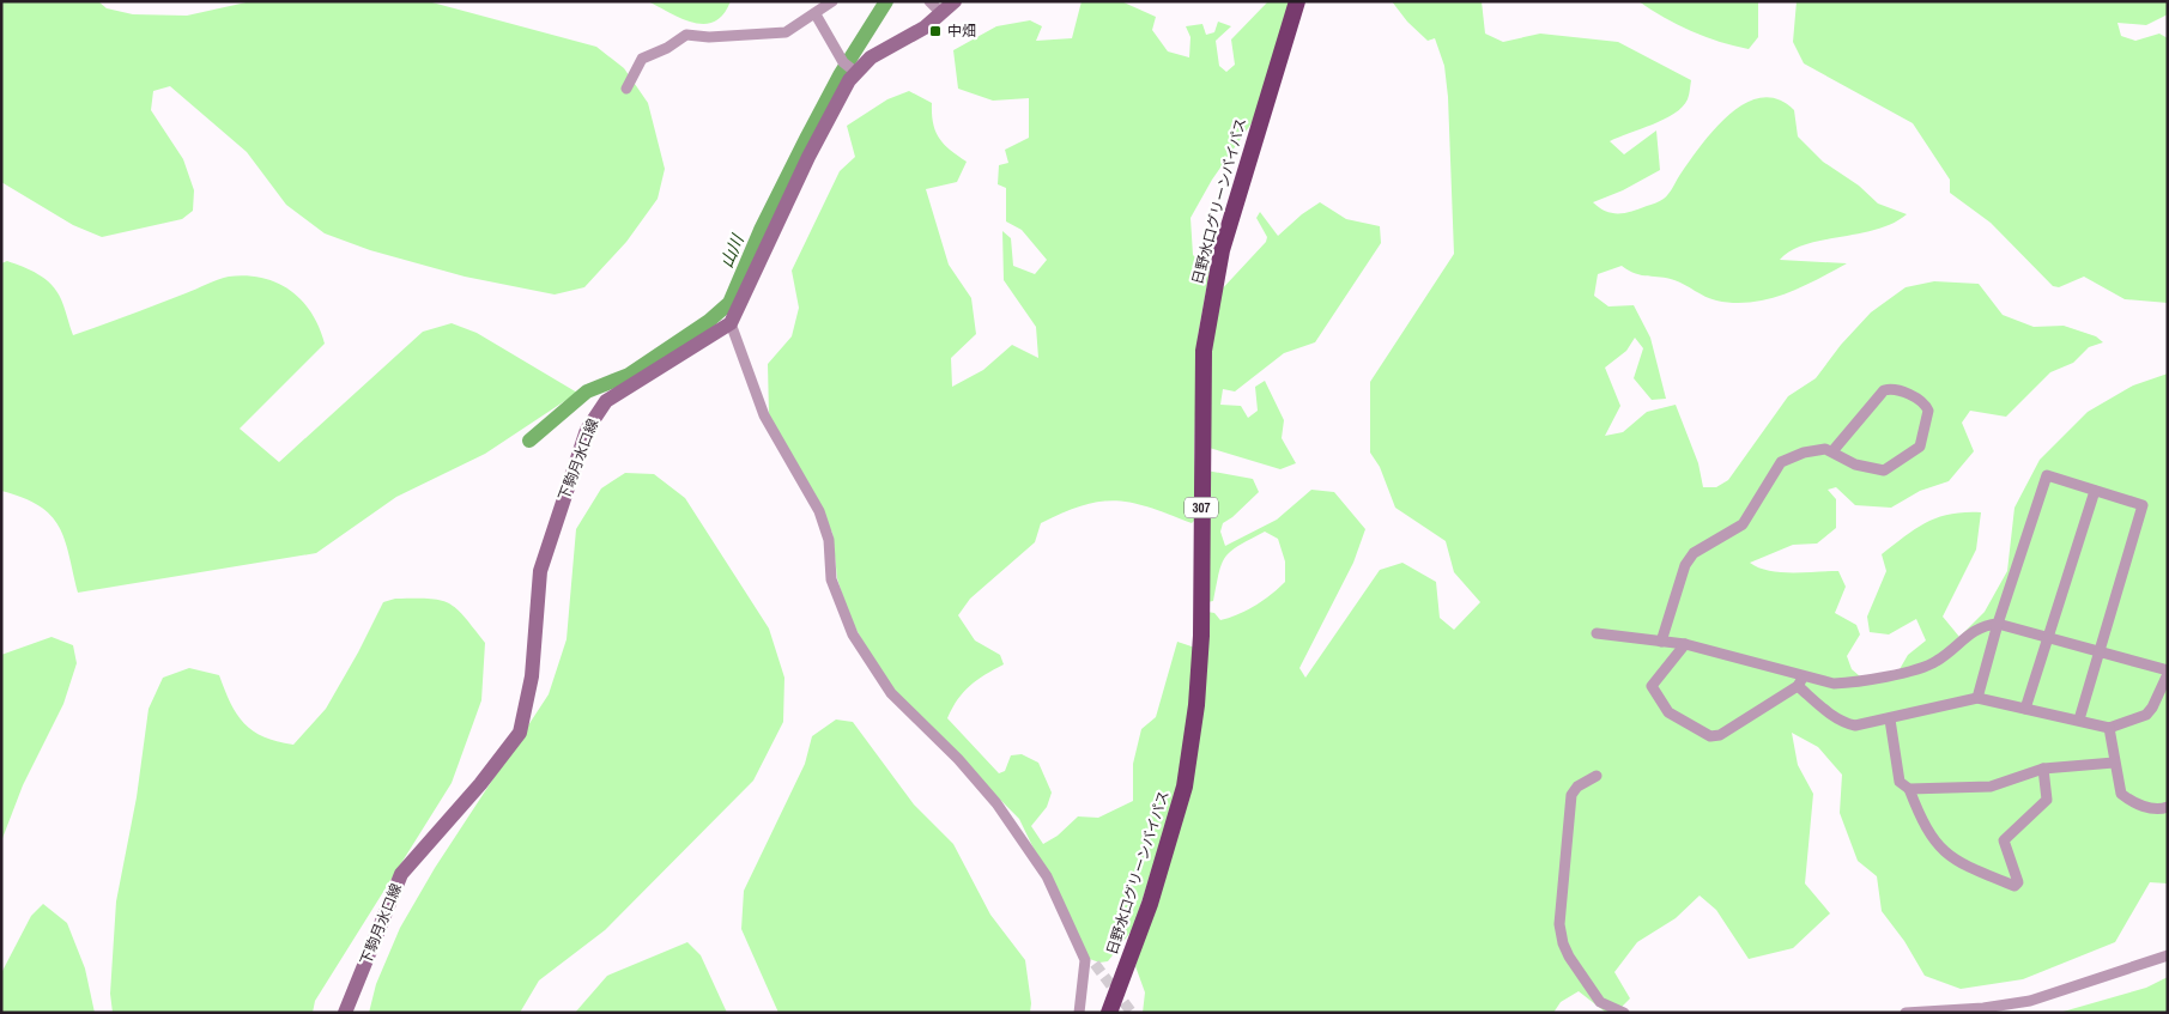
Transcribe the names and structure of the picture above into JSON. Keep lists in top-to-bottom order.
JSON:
{
  "streets": {
    "highway": ["日野水口グリーンバイパス", "307"],
    "main road": ["下駒月水口線"]
  },
  "water": ["山川"],
  "places": {
    "transit": ["中畑"]
  }
}
